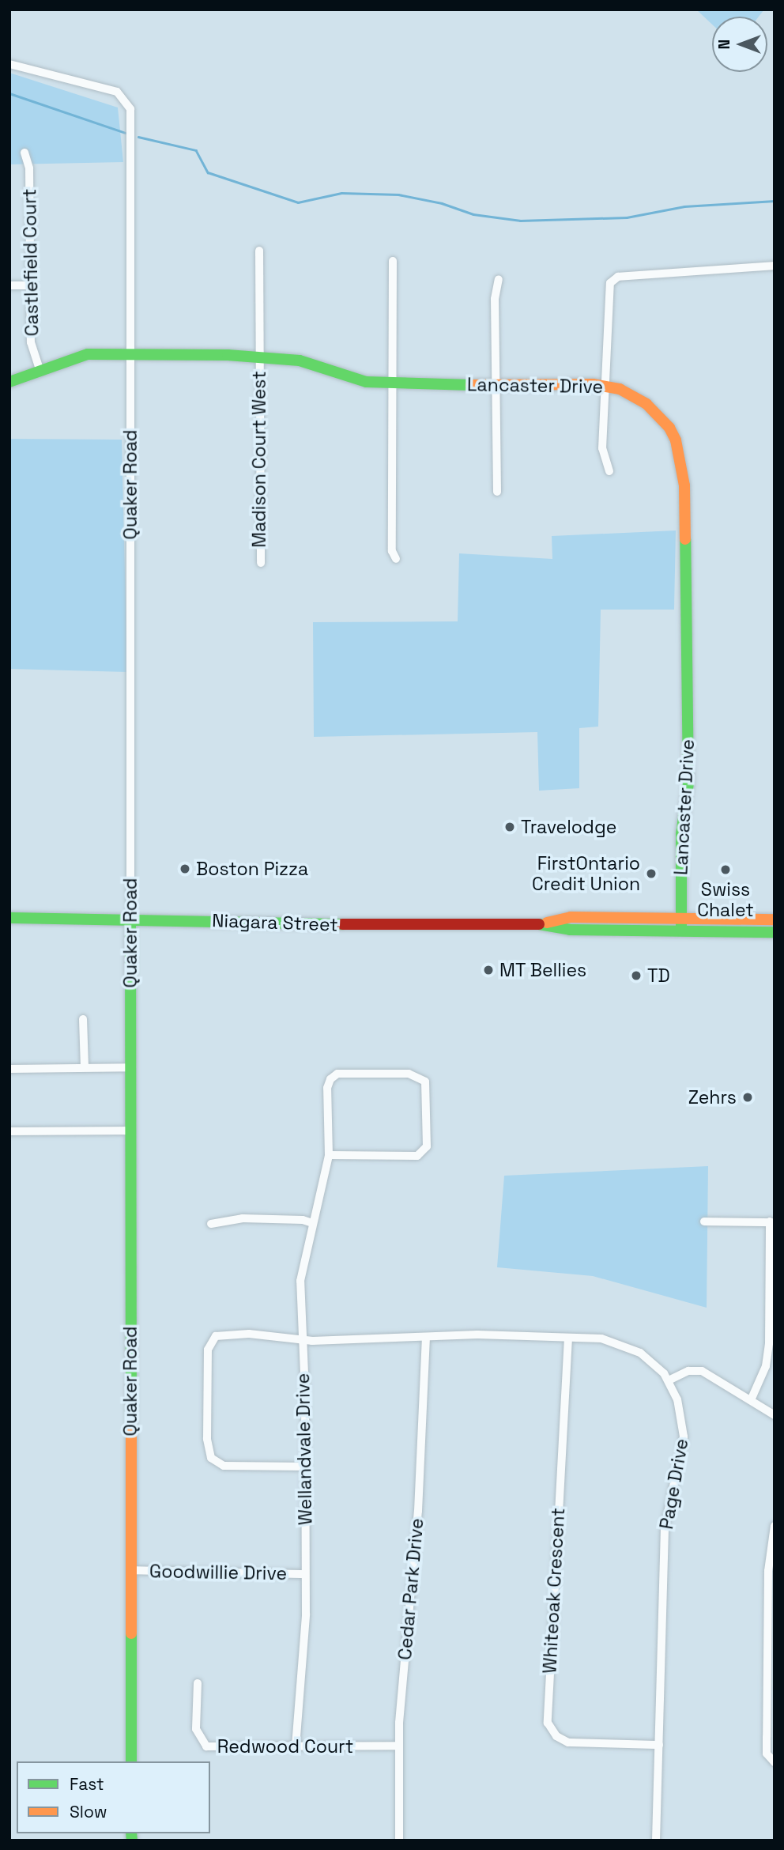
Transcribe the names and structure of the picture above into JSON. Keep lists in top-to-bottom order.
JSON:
{
  "streets": {
    "street": [
      "Castlefield Court",
      "Lancaster Drive",
      "Madison Court West",
      "Quaker Road",
      "Niagara Street",
      "Wellandvale Drive",
      "Page Drive",
      "Goodwillie Drive",
      "Cedar Park Drive",
      "Whiteoak Crescent",
      "Redwood Court"
    ]
  },
  "crossings": [
    ["Castlefield Court", "Lancaster Drive"],
    ["Lancaster Drive", "Madison Court West"],
    ["Lancaster Drive", "Quaker Road"],
    ["Lancaster Drive", "Niagara Street"],
    ["Quaker Road", "Niagara Street"],
    ["Quaker Road", "Goodwillie Drive"],
    ["Wellandvale Drive", "Page Drive"],
    ["Wellandvale Drive", "Goodwillie Drive"],
    ["Wellandvale Drive", "Redwood Court"],
    ["Page Drive", "Cedar Park Drive"],
    ["Page Drive", "Whiteoak Crescent"],
    ["Cedar Park Drive", "Redwood Court"]
  ],
  "places": [
    "Travelodge",
    "Boston Pizza",
    "Swiss Chalet",
    "FirstOntario Credit Union",
    "MT Bellies",
    "TD",
    "Zehrs"
  ],
  "legend": ["Fast", "Slow"],
  "north": "left"
}
